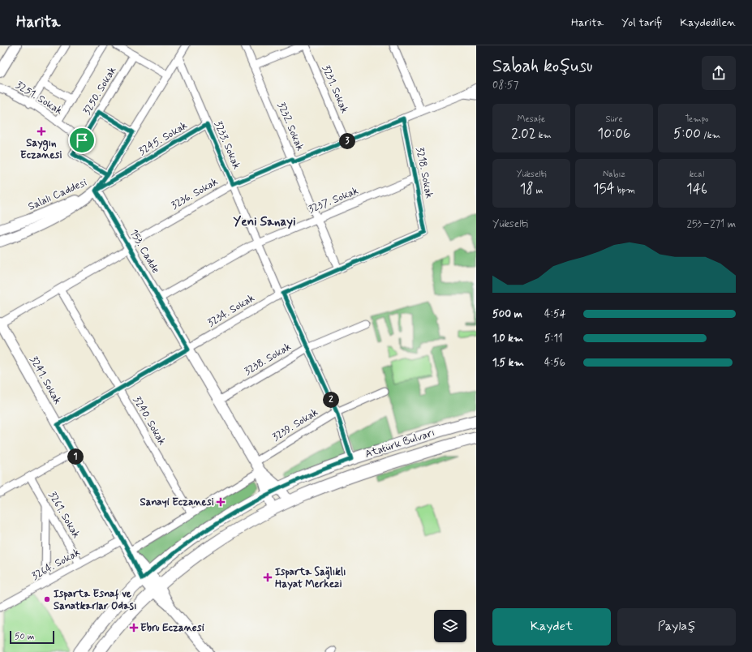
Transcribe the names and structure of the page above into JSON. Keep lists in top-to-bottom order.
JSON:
{
  "streets": {
    "main road": ["Atatürk Bulvarı"],
    "street": [
      "3231. Sokak",
      "3250. Sokak",
      "3251. Sokak",
      "3232. Sokak",
      "3245. Sokak",
      "3233. Sokak",
      "3218. Sokak",
      "3236. Sokak",
      "Salalı Caddesi",
      "3237. Sokak",
      "153. Cadde",
      "3234. Sokak",
      "3238. Sokak",
      "3241. Sokak",
      "3240. Sokak",
      "3239. Sokak",
      "3261. Sokak",
      "3264. Sokak"
    ]
  },
  "crossings": [
    ["3231. Sokak", "3236. Sokak"],
    ["3250. Sokak", "3251. Sokak"],
    ["3232. Sokak", "3236. Sokak"],
    ["3232. Sokak", "3237. Sokak"],
    ["3232. Sokak", "3234. Sokak"],
    ["3245. Sokak", "3233. Sokak"],
    ["3245. Sokak", "Salalı Caddesi"],
    ["3245. Sokak", "153. Cadde"],
    ["3233. Sokak", "3236. Sokak"],
    ["3233. Sokak", "3237. Sokak"],
    ["3233. Sokak", "3234. Sokak"],
    ["3233. Sokak", "3238. Sokak"],
    ["3233. Sokak", "3239. Sokak"],
    ["3233. Sokak", "Atatürk Bulvarı"],
    ["3218. Sokak", "3236. Sokak"],
    ["3218. Sokak", "3237. Sokak"],
    ["3218. Sokak", "3234. Sokak"],
    ["3236. Sokak", "153. Cadde"],
    ["3236. Sokak", "3241. Sokak"],
    ["3236. Sokak", "3240. Sokak"],
    ["Salalı Caddesi", "153. Cadde"],
    ["3237. Sokak", "153. Cadde"],
    ["153. Cadde", "3234. Sokak"],
    ["153. Cadde", "3238. Sokak"],
    ["153. Cadde", "3239. Sokak"],
    ["3234. Sokak", "3241. Sokak"],
    ["3234. Sokak", "3240. Sokak"],
    ["3241. Sokak", "Atatürk Bulvarı"],
    ["3241. Sokak", "3264. Sokak"],
    ["3261. Sokak", "3264. Sokak"]
  ],
  "districts": ["Yeni Sanayi"],
  "places": {
    "health": [
      "Saygın Eczanesi",
      "Sanayi Eczanesi",
      "Isparta Sağlıklı Hayat Merkezi",
      "Ebru Eczanesi"
    ],
    "other": ["Isparta Esnaf ve Sanatkarlar Odası"]
  },
  "scale_bar": "50 m",
  "page": {
    "header": "Harita",
    "nav": ["Harita", "Yol tarifi", "Kaydedilen"],
    "heading": ["Sabah koşusu", "08:57"],
    "stats": [
      ["Mesafe", "2.02 km"],
      ["Süre", "10:06"],
      ["Tempo", "5:00 /km"],
      ["Yükselti", "18 m"],
      ["Nabız", "154 bpm"],
      ["kcal", "146"]
    ],
    "pins": ["3", "2", "1"],
    "chart": ["Yükselti", "253–271 m"],
    "list": [
      {
        "name": "500 m",
        "note": "4:54"
      },
      {
        "name": "1.0 km",
        "note": "5:11"
      },
      {
        "name": "1.5 km",
        "note": "4:56"
      }
    ],
    "buttons": ["Kaydet", "Paylaş"],
    "scale": "50 m"
  }
}
